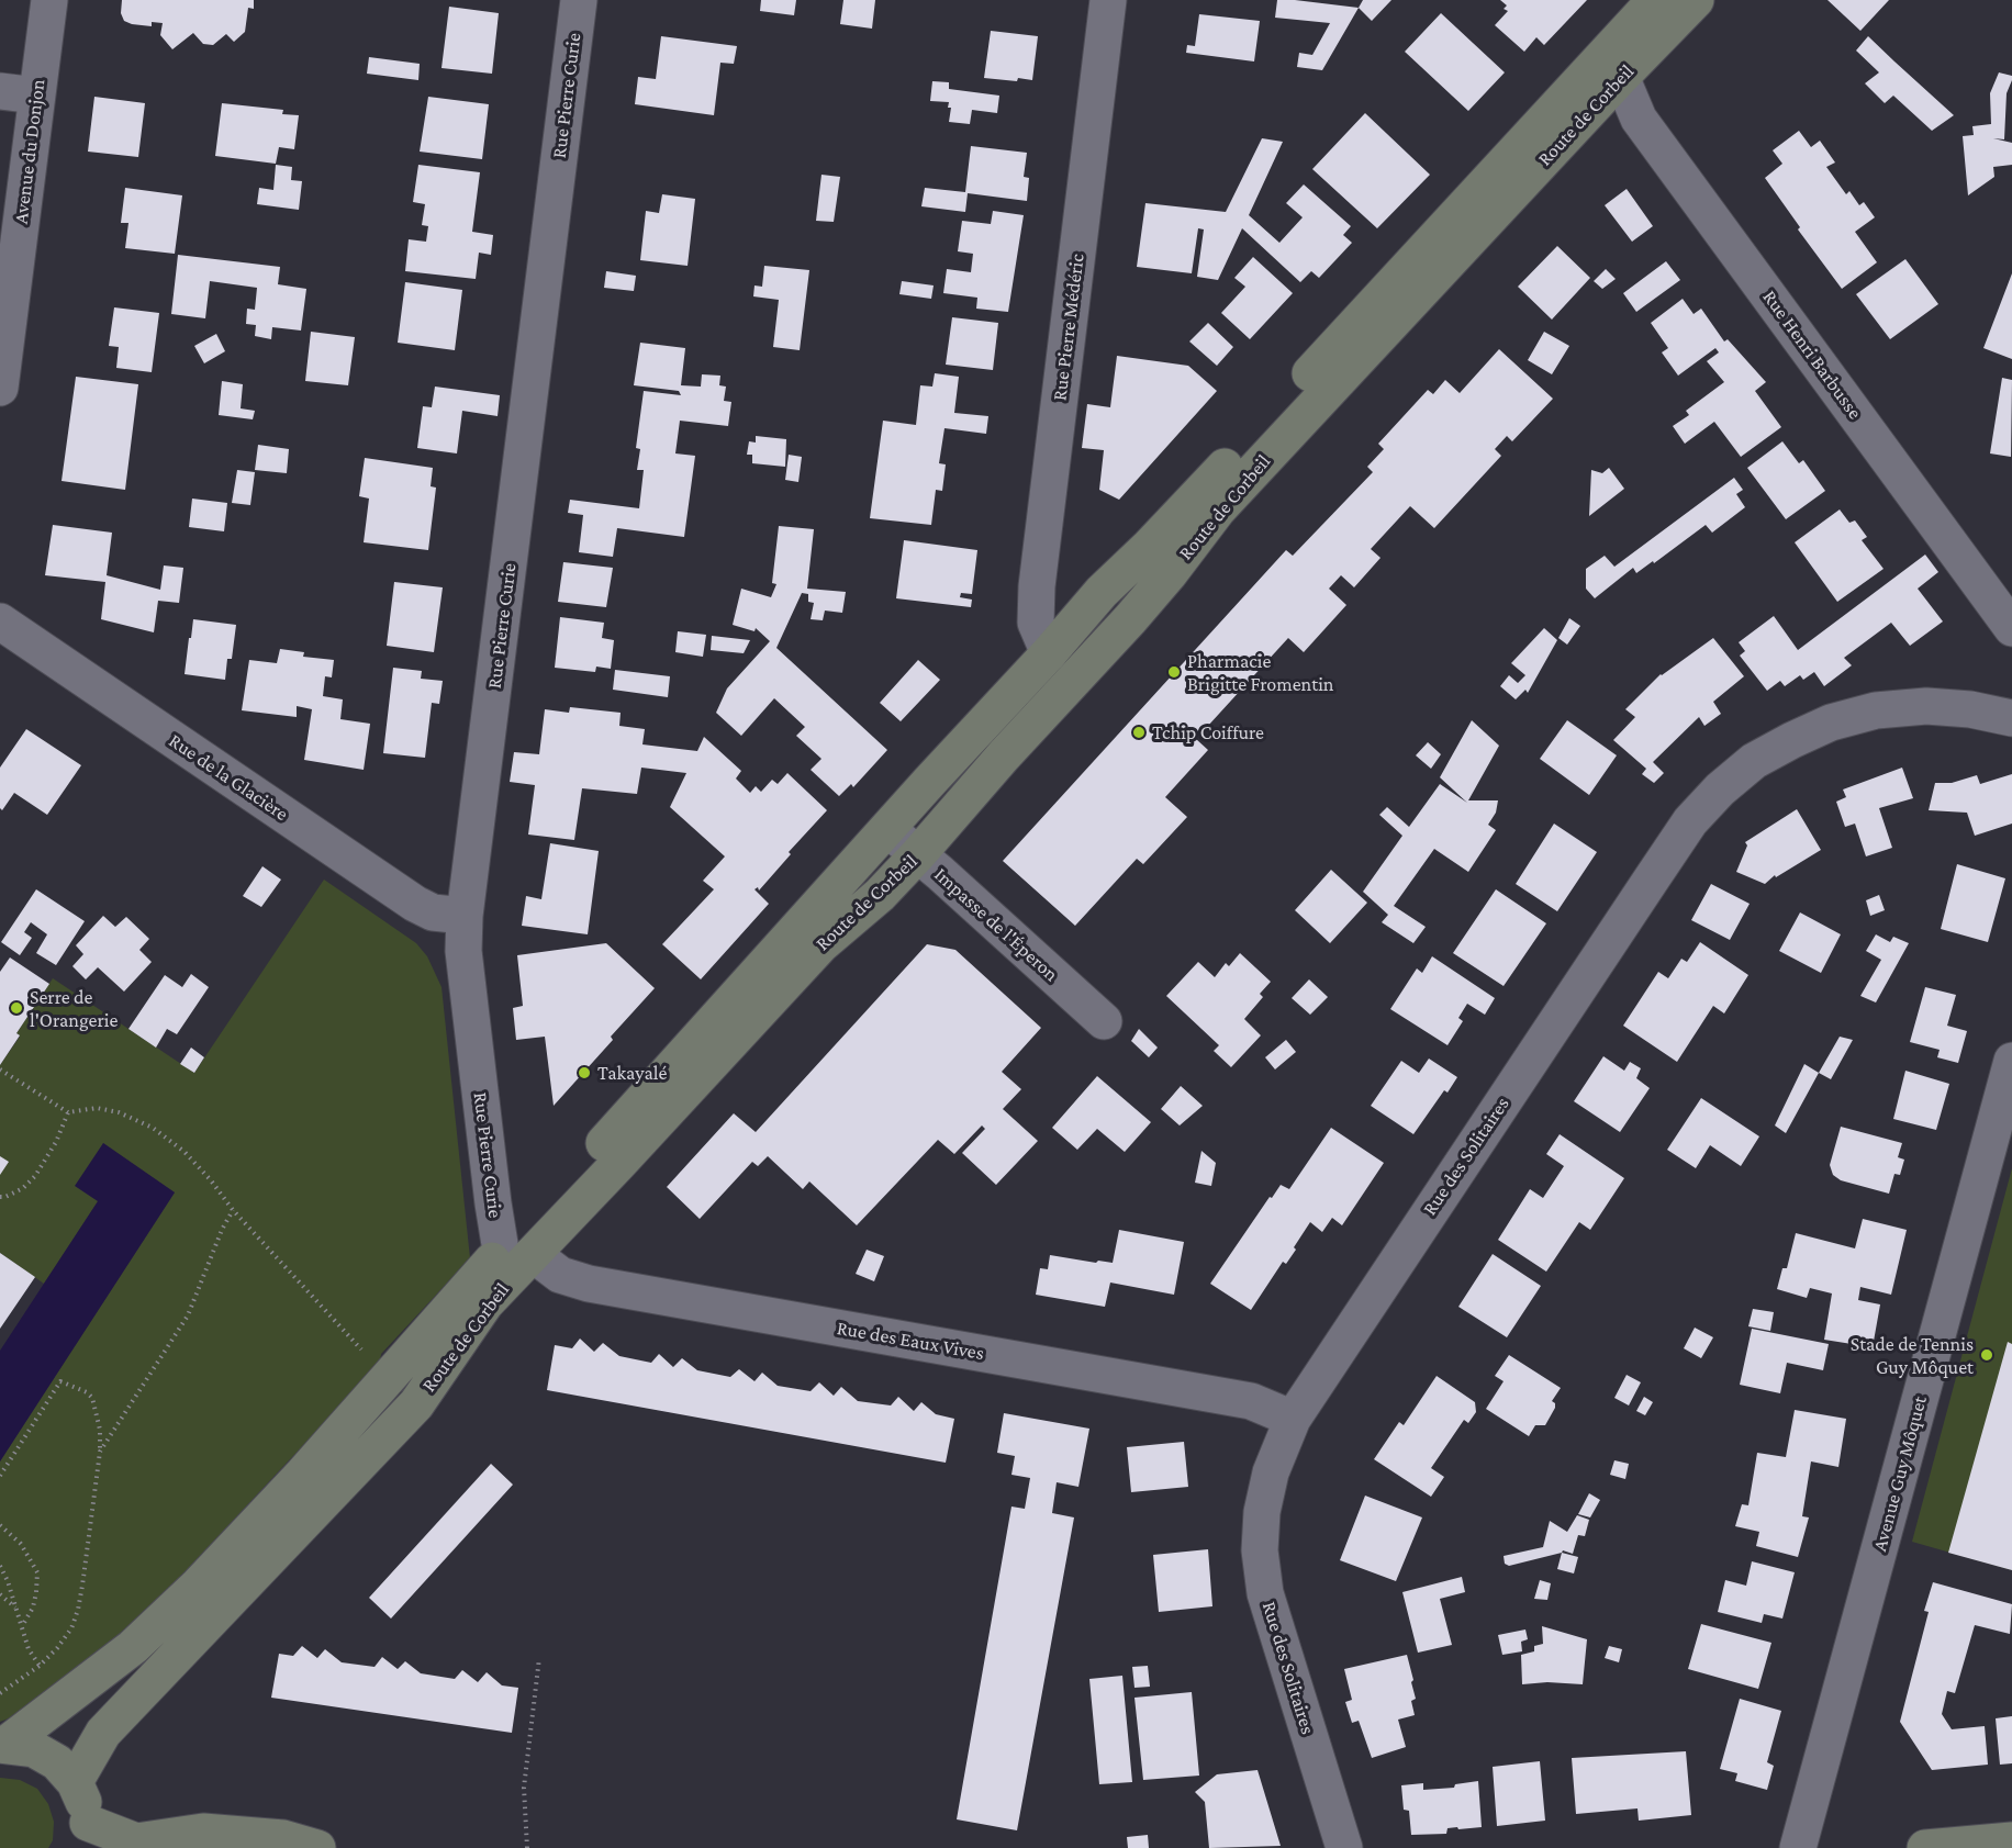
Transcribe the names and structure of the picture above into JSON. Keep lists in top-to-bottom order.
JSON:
{
  "streets": {
    "main road": ["Route de Corbeil"],
    "street": [
      "Rue Pierre Curie",
      "Avenue du Donjon",
      "Rue Pierre Médéric",
      "Rue Henri Barbusse",
      "Rue de la Glacière",
      "Impasse de l'Éperon",
      "Rue des Solitaires",
      "Rue des Eaux Vives",
      "Avenue Guy Môquet"
    ]
  },
  "crossings": [
    ["Rue Pierre Curie", "Route de Corbeil"],
    ["Rue Pierre Curie", "Rue de la Glacière"],
    ["Rue Pierre Curie", "Rue des Eaux Vives"],
    ["Route de Corbeil", "Rue Pierre Médéric"],
    ["Route de Corbeil", "Rue Henri Barbusse"],
    ["Route de Corbeil", "Impasse de l'Éperon"],
    ["Route de Corbeil", "Rue des Eaux Vives"],
    ["Rue des Solitaires", "Rue des Eaux Vives"]
  ],
  "places": [
    "Pharmacie Brigitte Fromentin",
    "Tchip Coiffure",
    "Serre de l'Orangerie",
    "Takayalé",
    "Stade de Tennis Guy Môquet"
  ]
}
